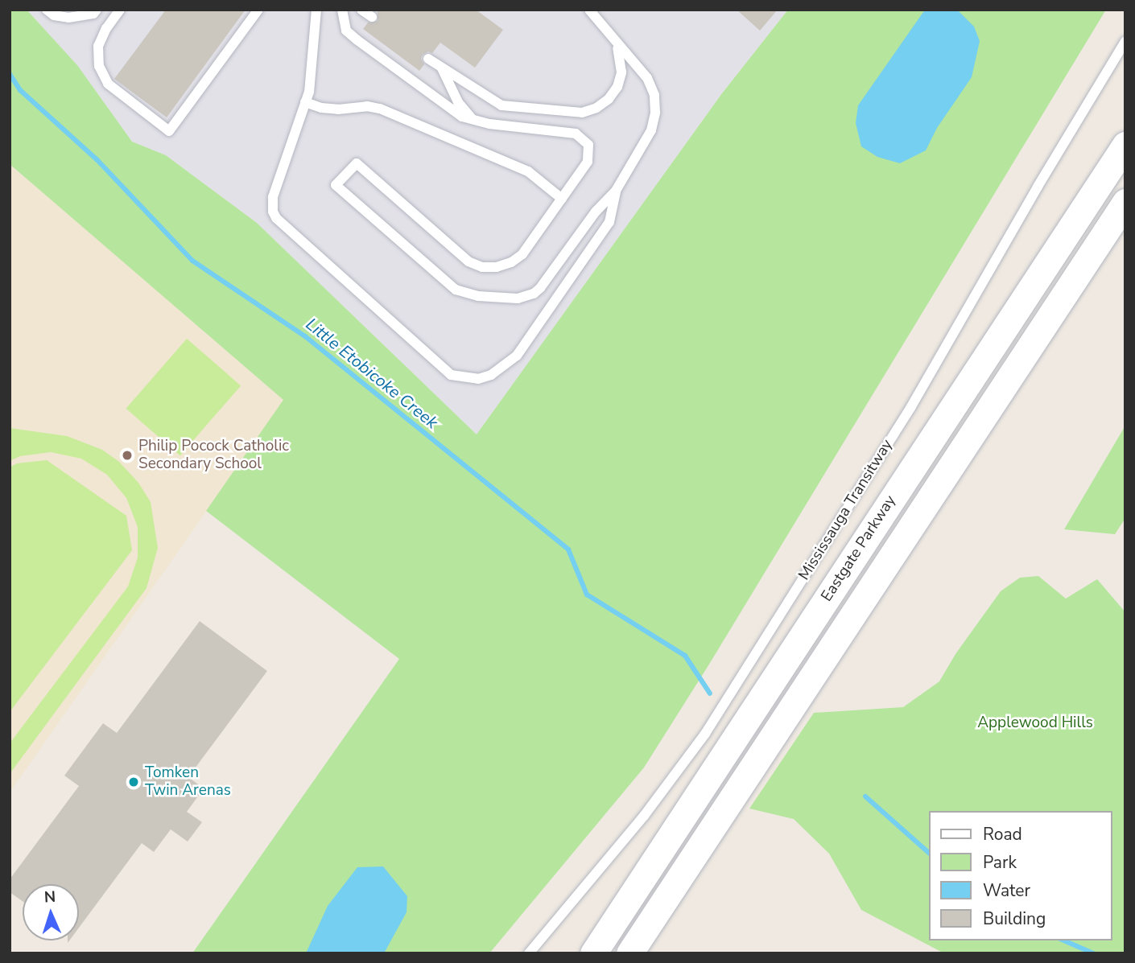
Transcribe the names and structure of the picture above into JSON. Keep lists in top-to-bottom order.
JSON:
{
  "streets": {
    "main road": ["Eastgate Parkway"],
    "lane": ["Mississauga Transitway"]
  },
  "water": ["Little Etobicoke Creek"],
  "parks": ["Applewood Hills"],
  "places": ["Philip Pocock Catholic Secondary School", "Tomken Twin Arenas"],
  "legend": [
    "Road",
    "Park",
    "Water",
    "Building"
  ],
  "north": "top"
}
